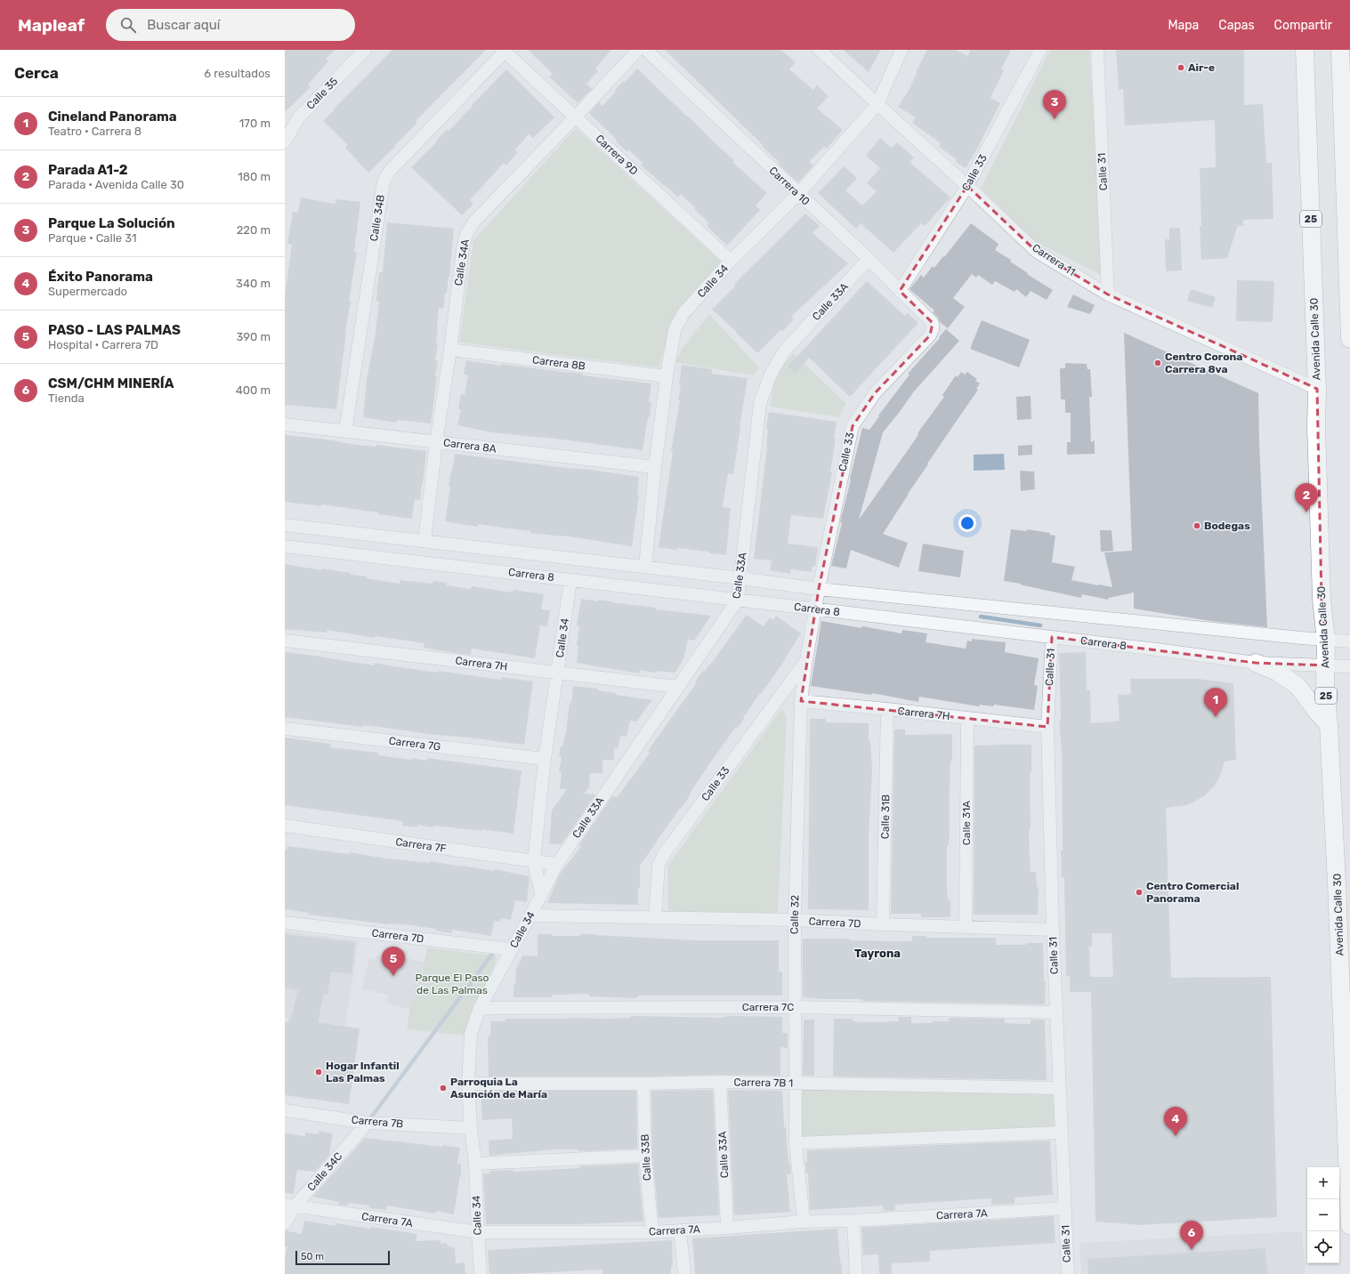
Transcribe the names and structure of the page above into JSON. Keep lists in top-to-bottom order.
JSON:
{
  "streets": {
    "highway": ["25", "Avenida Calle 30"],
    "street": [
      "Calle 35",
      "Carrera 9D",
      "Calle 31",
      "Calle 33",
      "Carrera 10",
      "Calle 34B",
      "Carrera 11",
      "Calle 34A",
      "Calle 34",
      "Calle 33A",
      "Carrera 8B",
      "Carrera 8A",
      "Carrera 8",
      "Carrera 7H",
      "Carrera 7G",
      "Calle 31B",
      "Calle 31A",
      "Carrera 7F",
      "Calle 32",
      "Carrera 7D",
      "Carrera 7C",
      "Carrera 7B 1",
      "Carrera 7B",
      "Calle 33B",
      "Calle 34C",
      "Carrera 7A"
    ]
  },
  "crossings": [
    ["Carrera 9D", "Calle 34B"],
    ["Carrera 9D", "Calle 34A"],
    ["Carrera 9D", "Calle 34"],
    ["Calle 31", "Carrera 11"],
    ["Calle 31", "Carrera 8"],
    ["Calle 31", "Carrera 7H"],
    ["Calle 31", "Carrera 7D"],
    ["Calle 31", "Carrera 7C"],
    ["Calle 31", "Carrera 7B 1"],
    ["Calle 31", "Carrera 7A"],
    ["Calle 33", "Carrera 10"],
    ["Calle 33", "Carrera 11"],
    ["Calle 33", "Carrera 8"],
    ["Calle 33", "Calle 32"],
    ["Calle 33", "Carrera 7D"],
    ["Carrera 10", "Calle 34"],
    ["Carrera 10", "Calle 33A"],
    ["Calle 34B", "Carrera 8A"],
    ["Carrera 11", "Calle 34"],
    ["Carrera 11", "Avenida Calle 30"],
    ["Calle 34A", "Carrera 8B"],
    ["Calle 34A", "Carrera 8A"],
    ["Calle 34A", "Carrera 8"],
    ["Calle 34", "Calle 33A"],
    ["Calle 34", "Carrera 8B"],
    ["Calle 34", "Carrera 8A"],
    ["Calle 34", "Carrera 8"],
    ["Calle 34", "Carrera 7H"],
    ["Calle 34", "Carrera 7G"],
    ["Calle 34", "Carrera 7F"],
    ["Calle 34", "Carrera 7D"],
    ["Calle 34", "Carrera 7C"],
    ["Calle 34", "Carrera 7B 1"],
    ["Calle 34", "Carrera 7B"],
    ["Calle 34", "Carrera 7A"],
    ["Calle 33A", "Carrera 8"],
    ["Calle 33A", "Carrera 7H"],
    ["Calle 33A", "Carrera 7F"],
    ["Calle 33A", "Carrera 7B 1"],
    ["Calle 33A", "Carrera 7A"],
    ["Avenida Calle 30", "Carrera 8"],
    ["Carrera 8", "Calle 32"],
    ["Carrera 7H", "Calle 31B"],
    ["Carrera 7H", "Calle 31A"],
    ["Carrera 7H", "Calle 32"],
    ["Calle 31B", "Carrera 7D"],
    ["Calle 31A", "Carrera 7D"],
    ["Calle 32", "Carrera 7D"],
    ["Calle 32", "Carrera 7C"],
    ["Calle 32", "Carrera 7B 1"],
    ["Calle 32", "Carrera 7A"],
    ["Carrera 7B 1", "Calle 33B"],
    ["Carrera 7B", "Calle 34C"],
    ["Calle 33B", "Carrera 7A"],
    ["Calle 34C", "Carrera 7A"]
  ],
  "districts": ["Tayrona"],
  "parks": ["Parque El Paso de Las Palmas"],
  "places": [
    "Air-e",
    "Centro Corona Carrera 8va",
    "Bodegas",
    "Centro Comercial Panorama",
    "Hogar Infantil Las Palmas",
    "Parroquia La Asunción de María"
  ],
  "scale_bar": "50 m",
  "page": {
    "header": "Mapleaf",
    "search": "Buscar aquí",
    "nav": ["Mapa", "Capas", "Compartir"],
    "heading": ["Cerca", "6 resultados"],
    "pins": [
      "3",
      "2",
      "1",
      "5",
      "4",
      "6"
    ],
    "list": [
      {
        "mark": "1",
        "name": "Cineland Panorama",
        "note": "Teatro · Carrera 8",
        "value": "170 m"
      },
      {
        "mark": "2",
        "name": "Parada A1-2",
        "note": "Parada · Avenida Calle 30",
        "value": "180 m"
      },
      {
        "mark": "3",
        "name": "Parque La Solución",
        "note": "Parque · Calle 31",
        "value": "220 m"
      },
      {
        "mark": "4",
        "name": "Éxito Panorama",
        "note": "Supermercado",
        "value": "340 m"
      },
      {
        "mark": "5",
        "name": "PASO - LAS PALMAS",
        "note": "Hospital · Carrera 7D",
        "value": "390 m"
      },
      {
        "mark": "6",
        "name": "CSM/CHM MINERÍA",
        "note": "Tienda",
        "value": "400 m"
      }
    ],
    "map_buttons": ["+", "−"],
    "scale": "50 m"
  }
}
